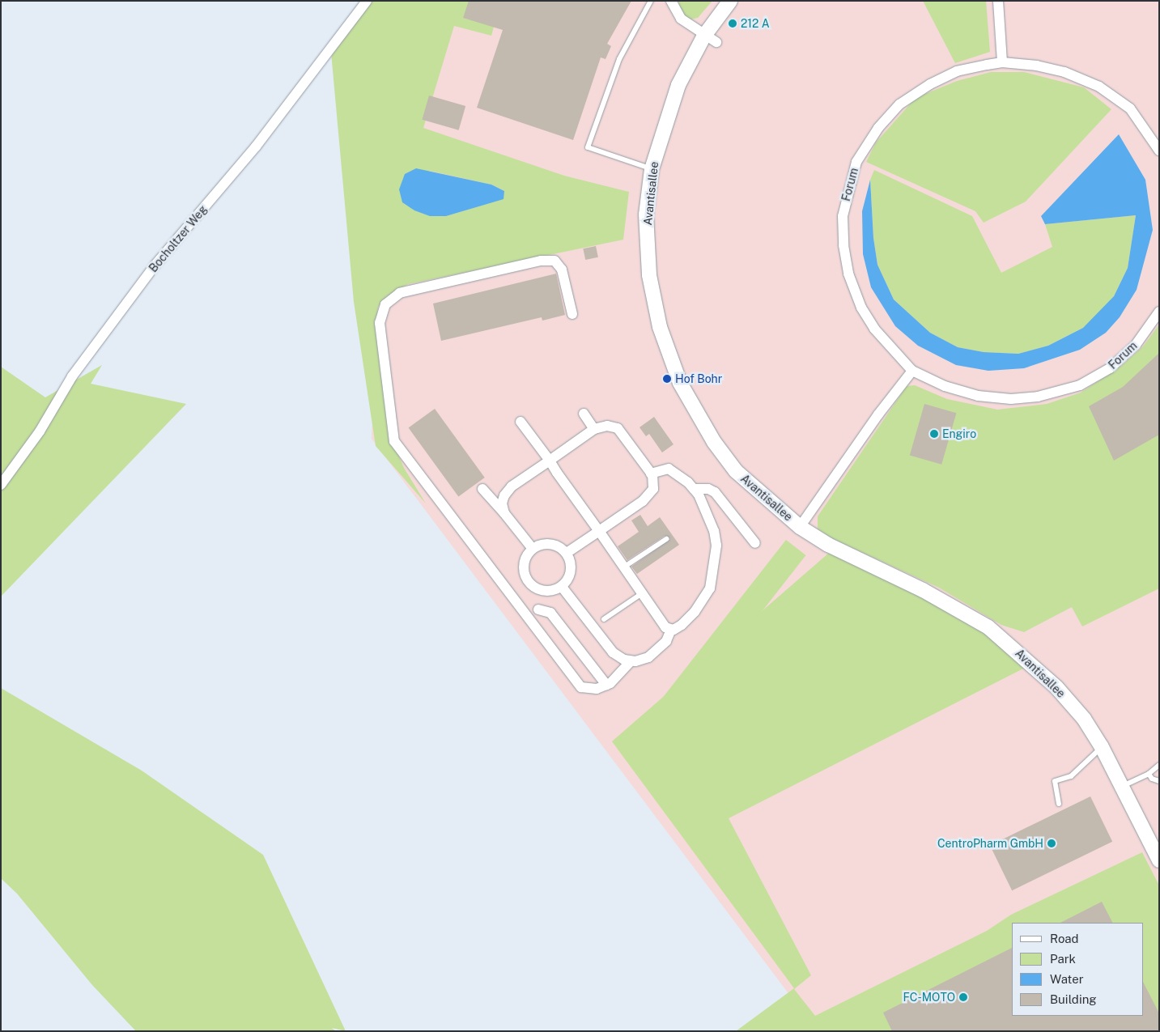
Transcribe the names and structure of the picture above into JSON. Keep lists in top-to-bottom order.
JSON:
{
  "streets": {
    "street": ["Forum", "Avantisallee", "Bocholtzer Weg"]
  },
  "places": [
    "212 A",
    "Hof Bohr",
    "Engiro",
    "CentroPharm GmbH",
    "FC-MOTO"
  ],
  "legend": [
    "Road",
    "Park",
    "Water",
    "Building"
  ]
}
